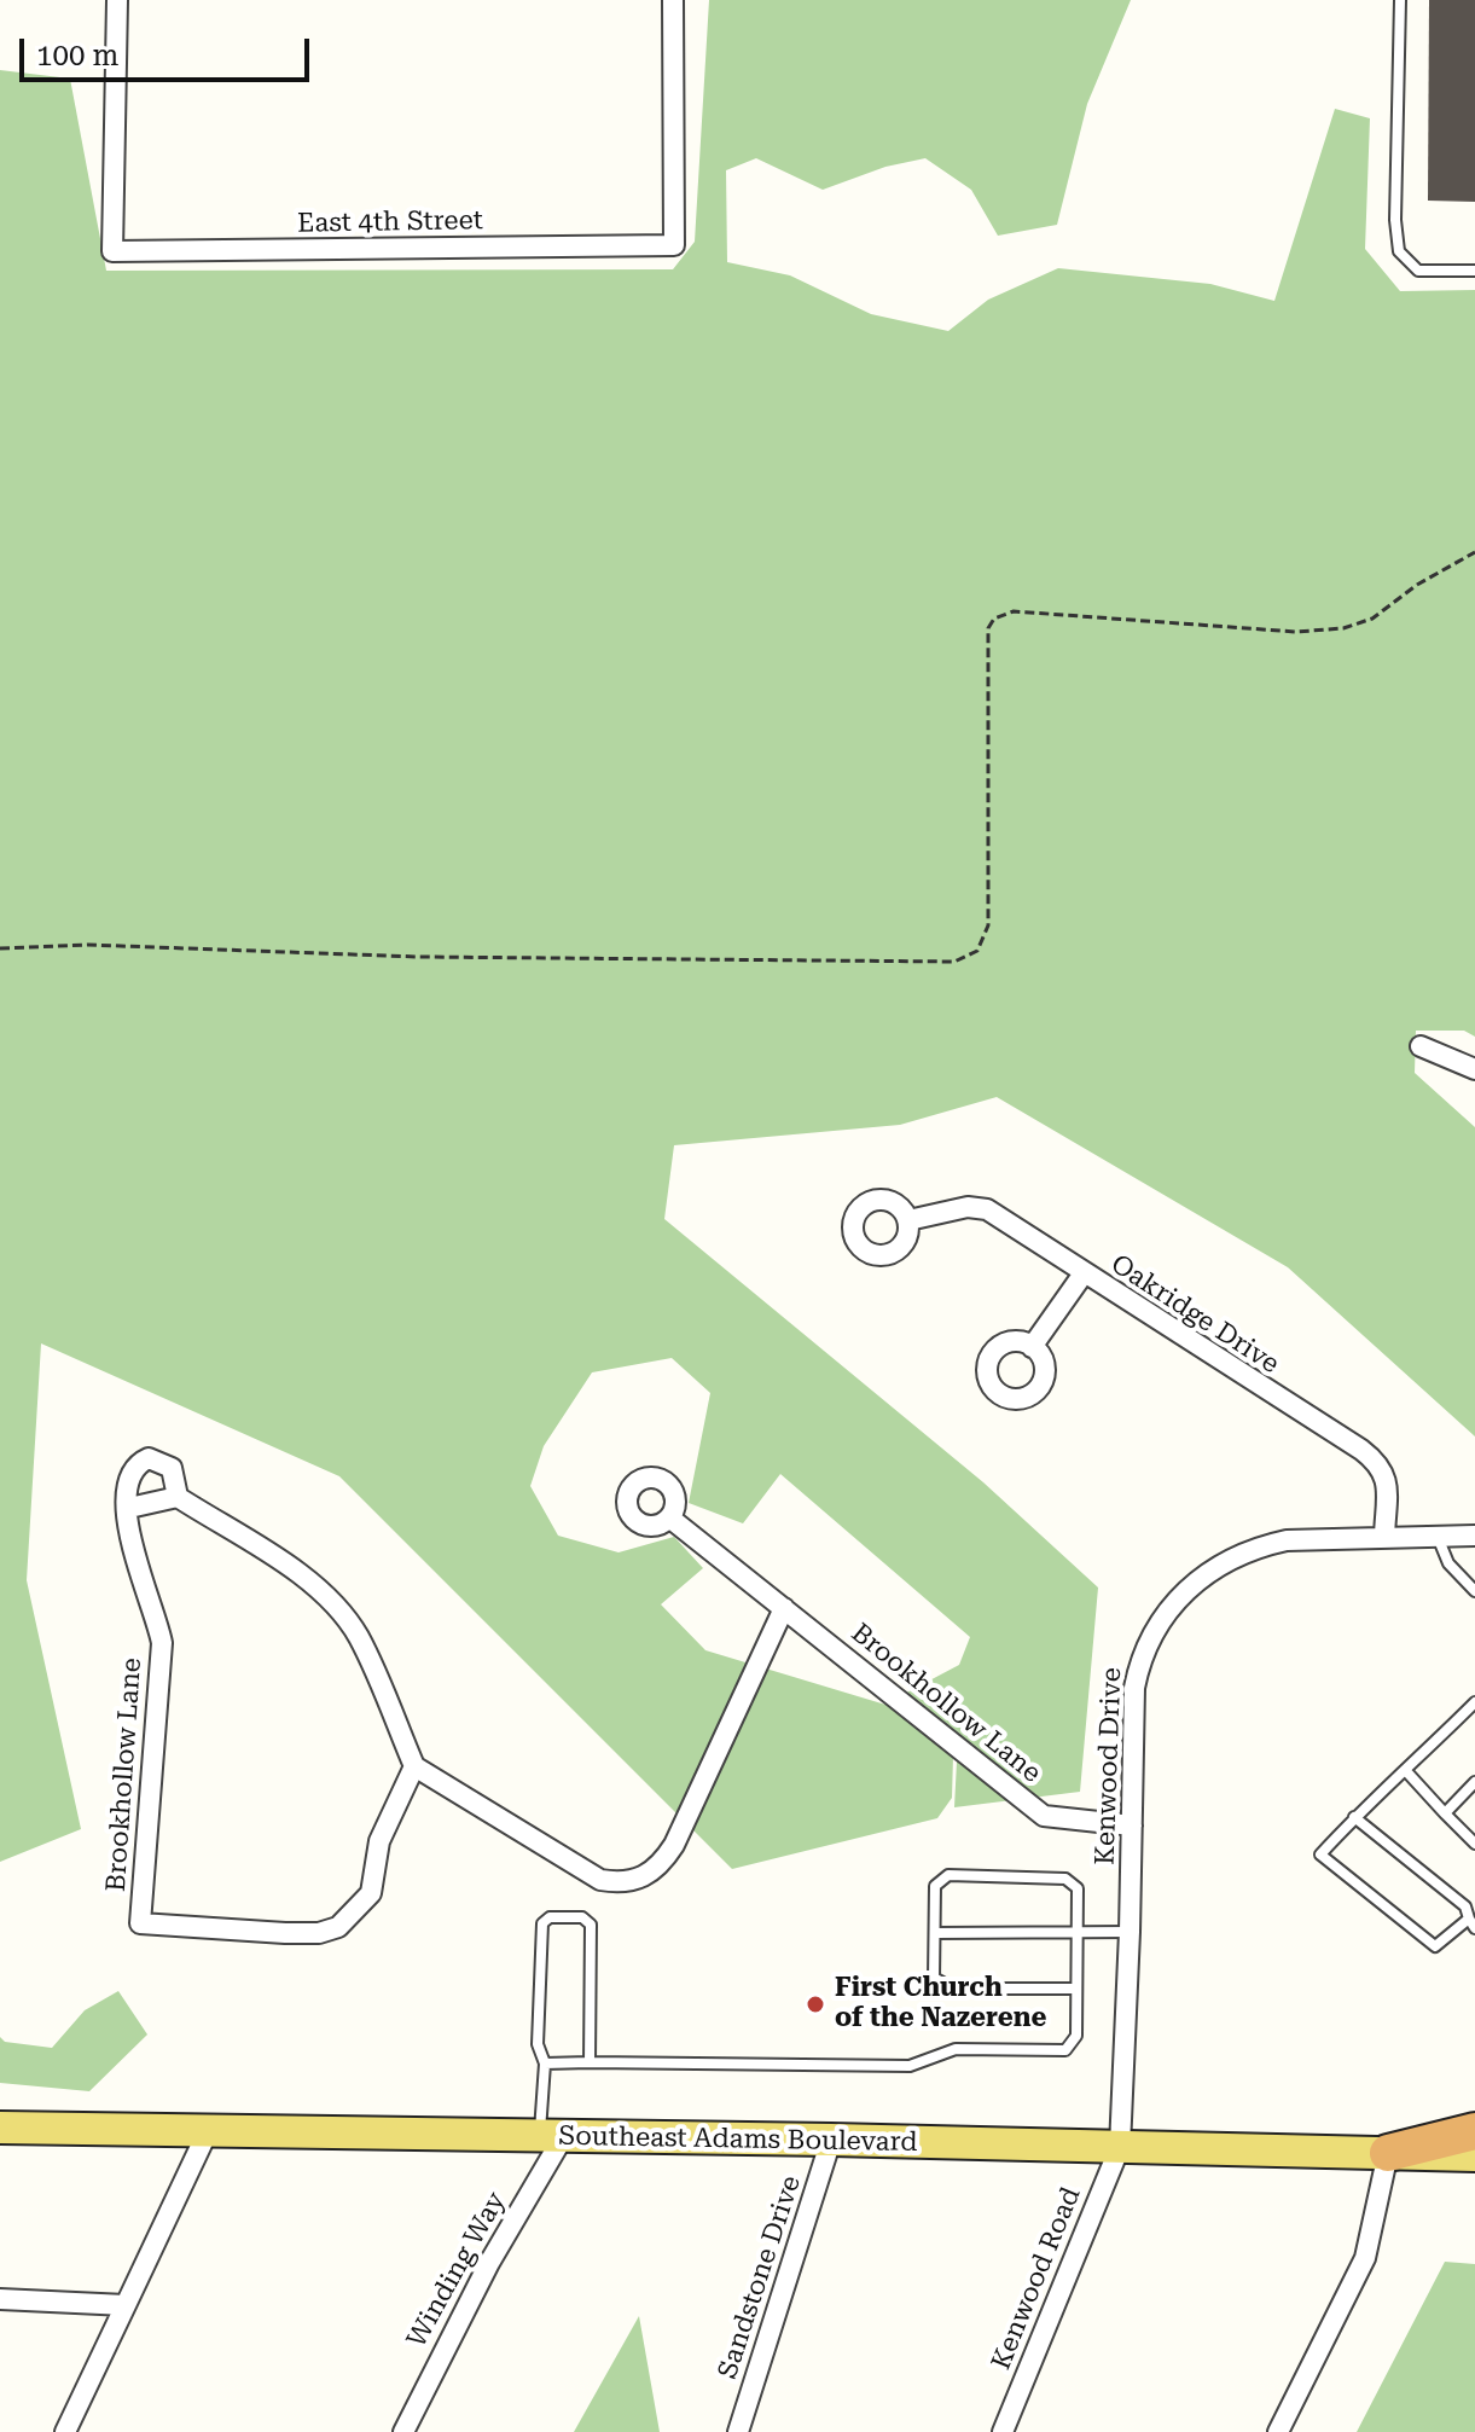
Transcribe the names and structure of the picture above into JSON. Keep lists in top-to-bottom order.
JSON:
{
  "streets": {
    "main road": ["Southeast Adams Boulevard"],
    "street": [
      "East 4th Street",
      "Oakridge Drive",
      "Brookhollow Lane",
      "Kenwood Drive",
      "Winding Way",
      "Sandstone Drive",
      "Kenwood Road"
    ]
  },
  "crossings": [
    ["Oakridge Drive", "Kenwood Drive"],
    ["Brookhollow Lane", "Kenwood Drive"],
    ["Kenwood Drive", "Southeast Adams Boulevard"],
    ["Kenwood Drive", "Kenwood Road"],
    ["Southeast Adams Boulevard", "Winding Way"],
    ["Southeast Adams Boulevard", "Sandstone Drive"],
    ["Southeast Adams Boulevard", "Kenwood Road"]
  ],
  "places": ["First Church of the Nazerene"],
  "scale_bar": "100 m"
}
